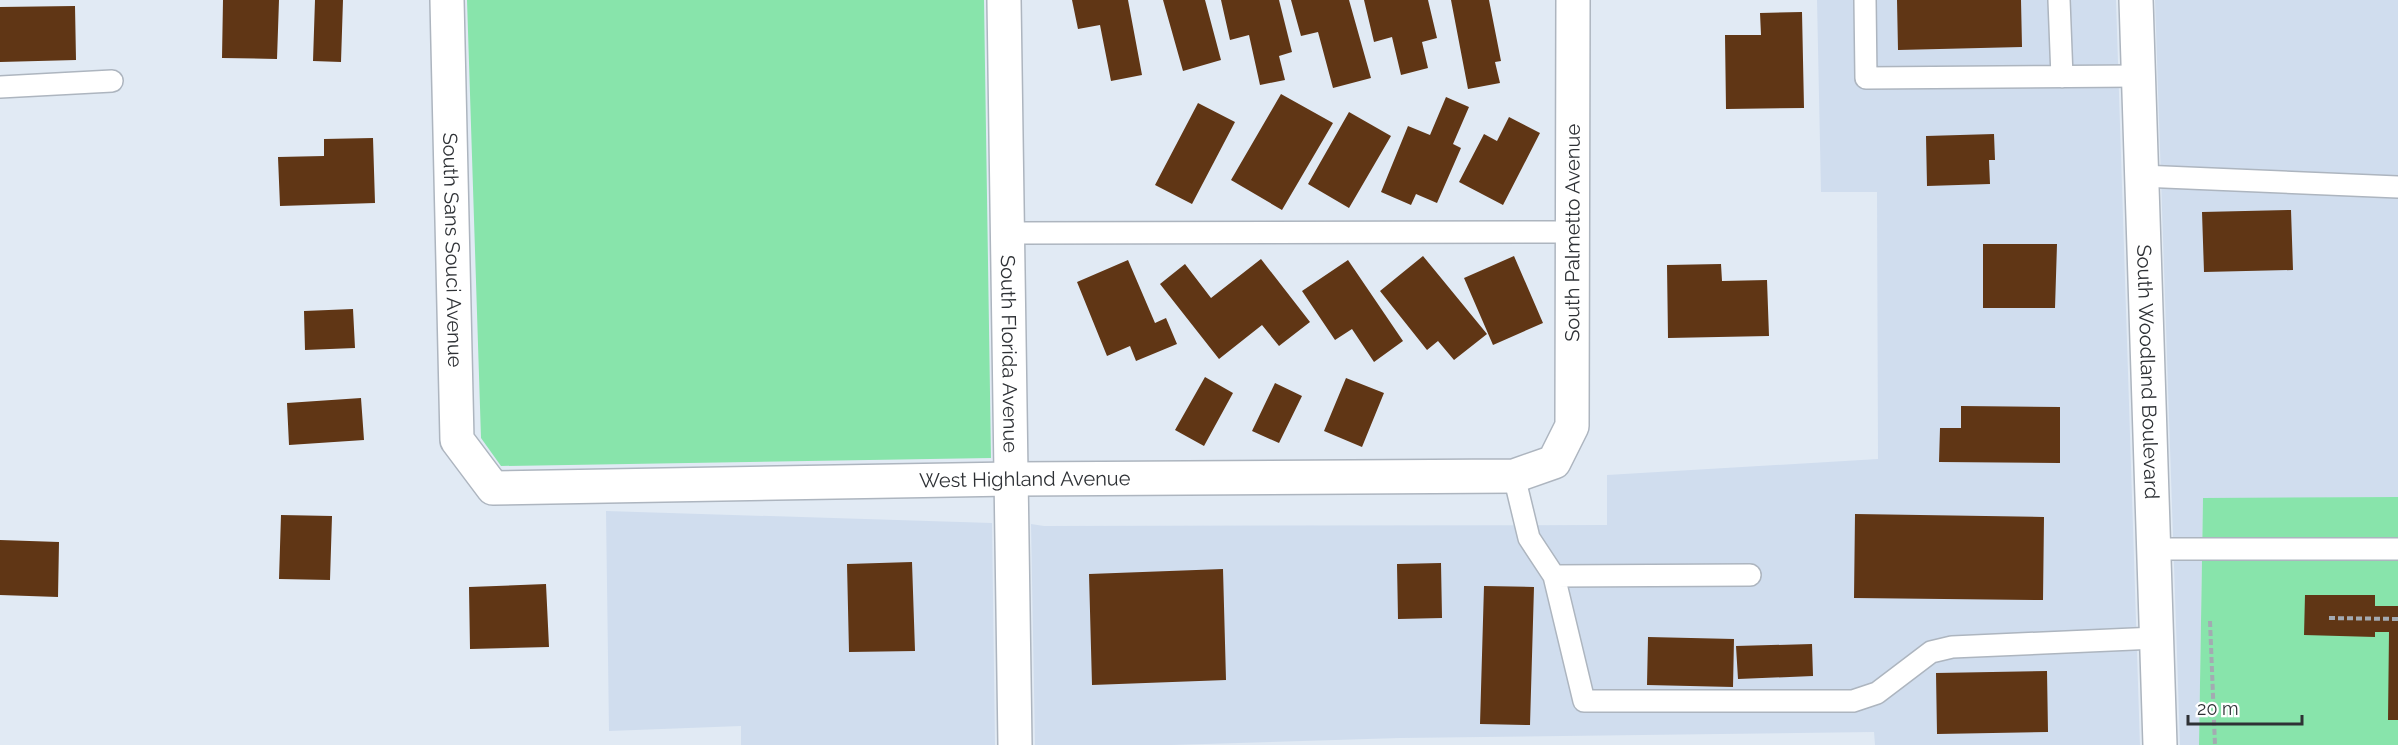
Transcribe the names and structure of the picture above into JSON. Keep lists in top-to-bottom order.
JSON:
{
  "streets": {
    "street": [
      "South Palmetto Avenue",
      "South Sans Souci Avenue",
      "South Florida Avenue",
      "South Woodland Boulevard",
      "West Highland Avenue"
    ]
  },
  "crossings": [
    ["South Palmetto Avenue", "West Highland Avenue"],
    ["South Sans Souci Avenue", "West Highland Avenue"],
    ["South Florida Avenue", "West Highland Avenue"]
  ],
  "scale_bar": "20 m"
}
